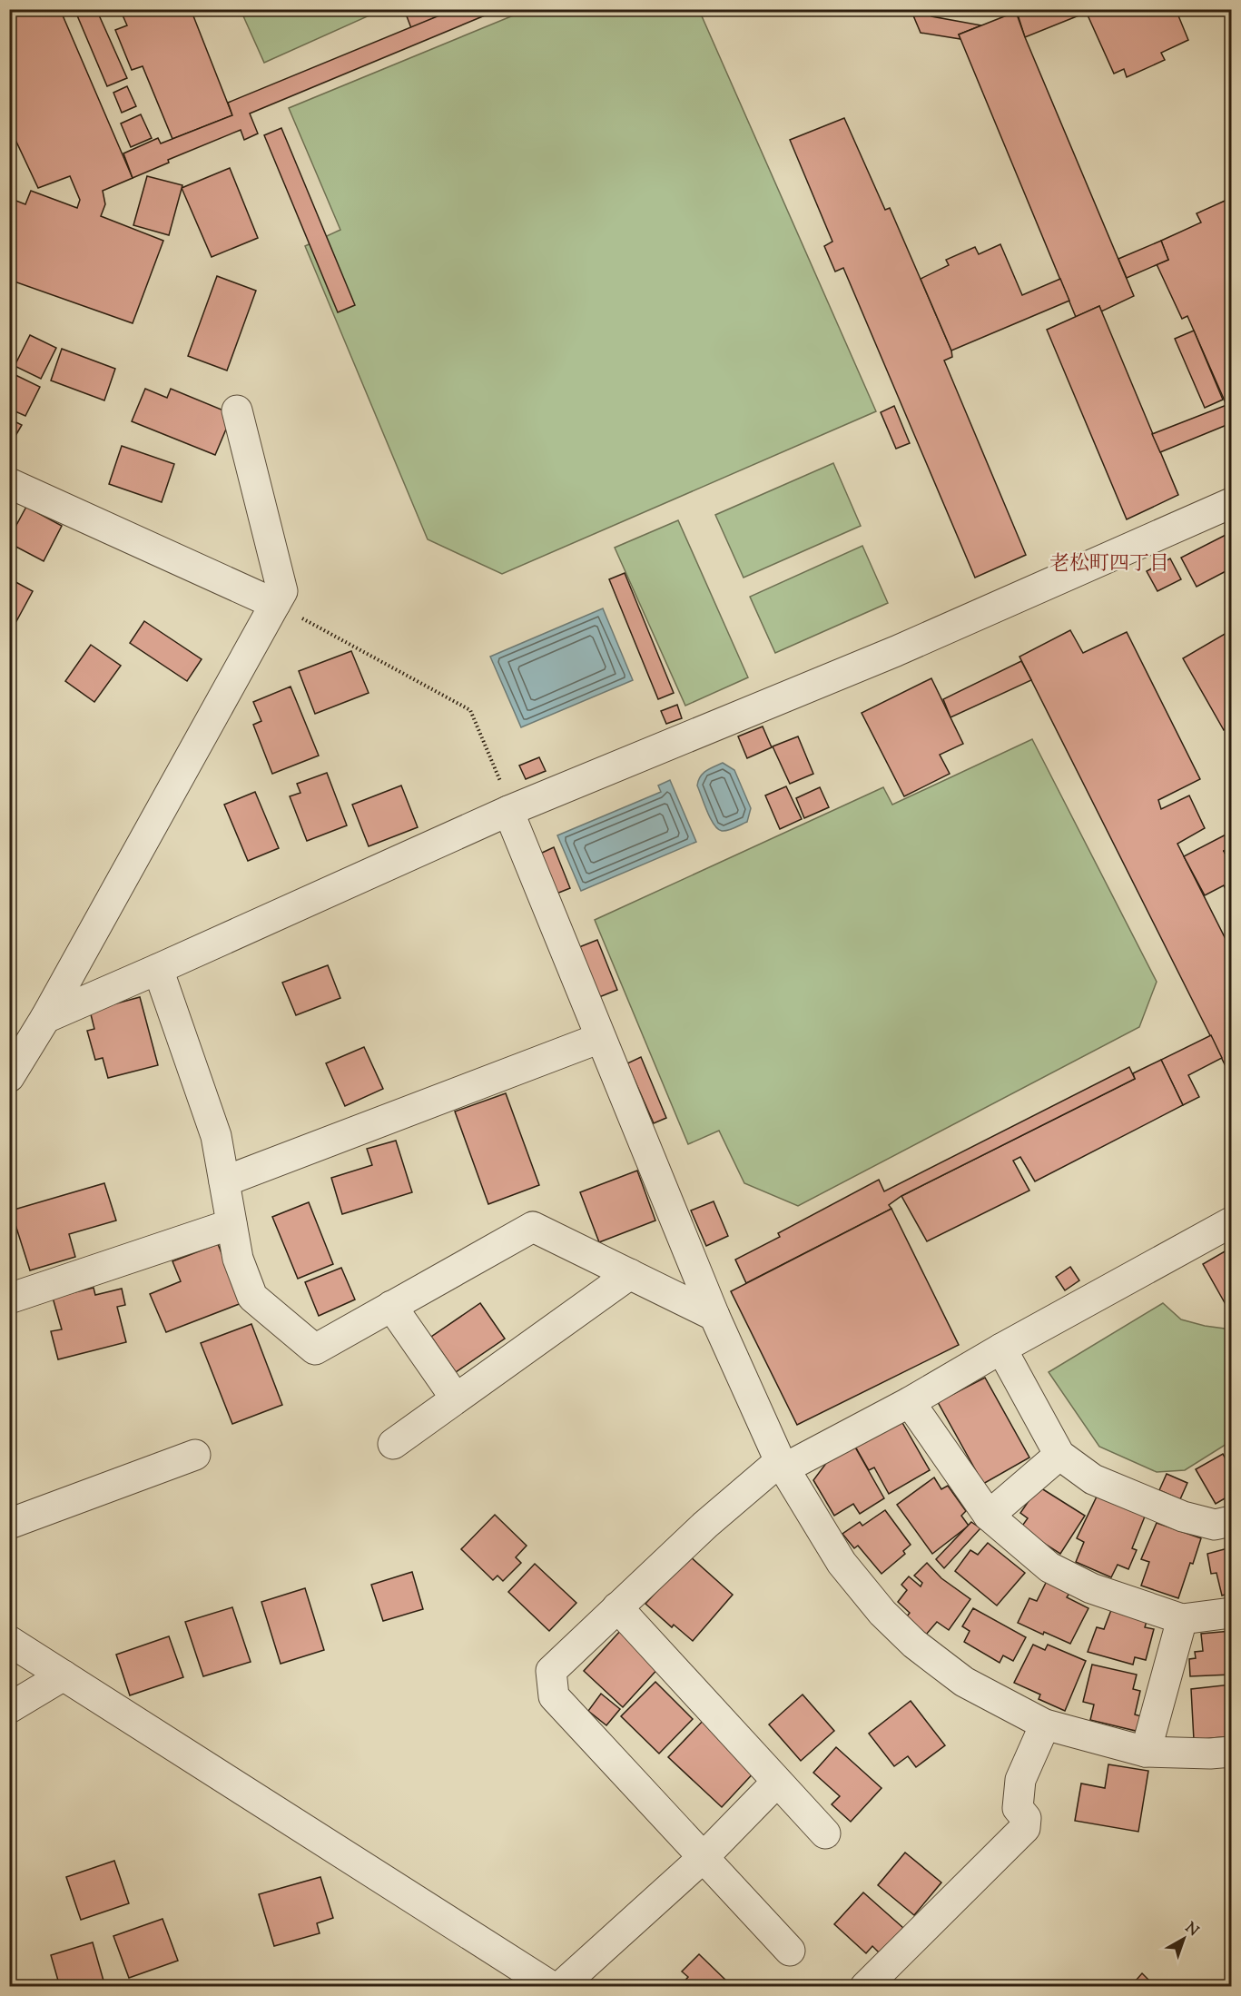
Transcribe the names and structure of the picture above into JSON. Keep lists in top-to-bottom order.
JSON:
{
  "districts": ["老松町四丁目"],
  "north": "top right"
}
